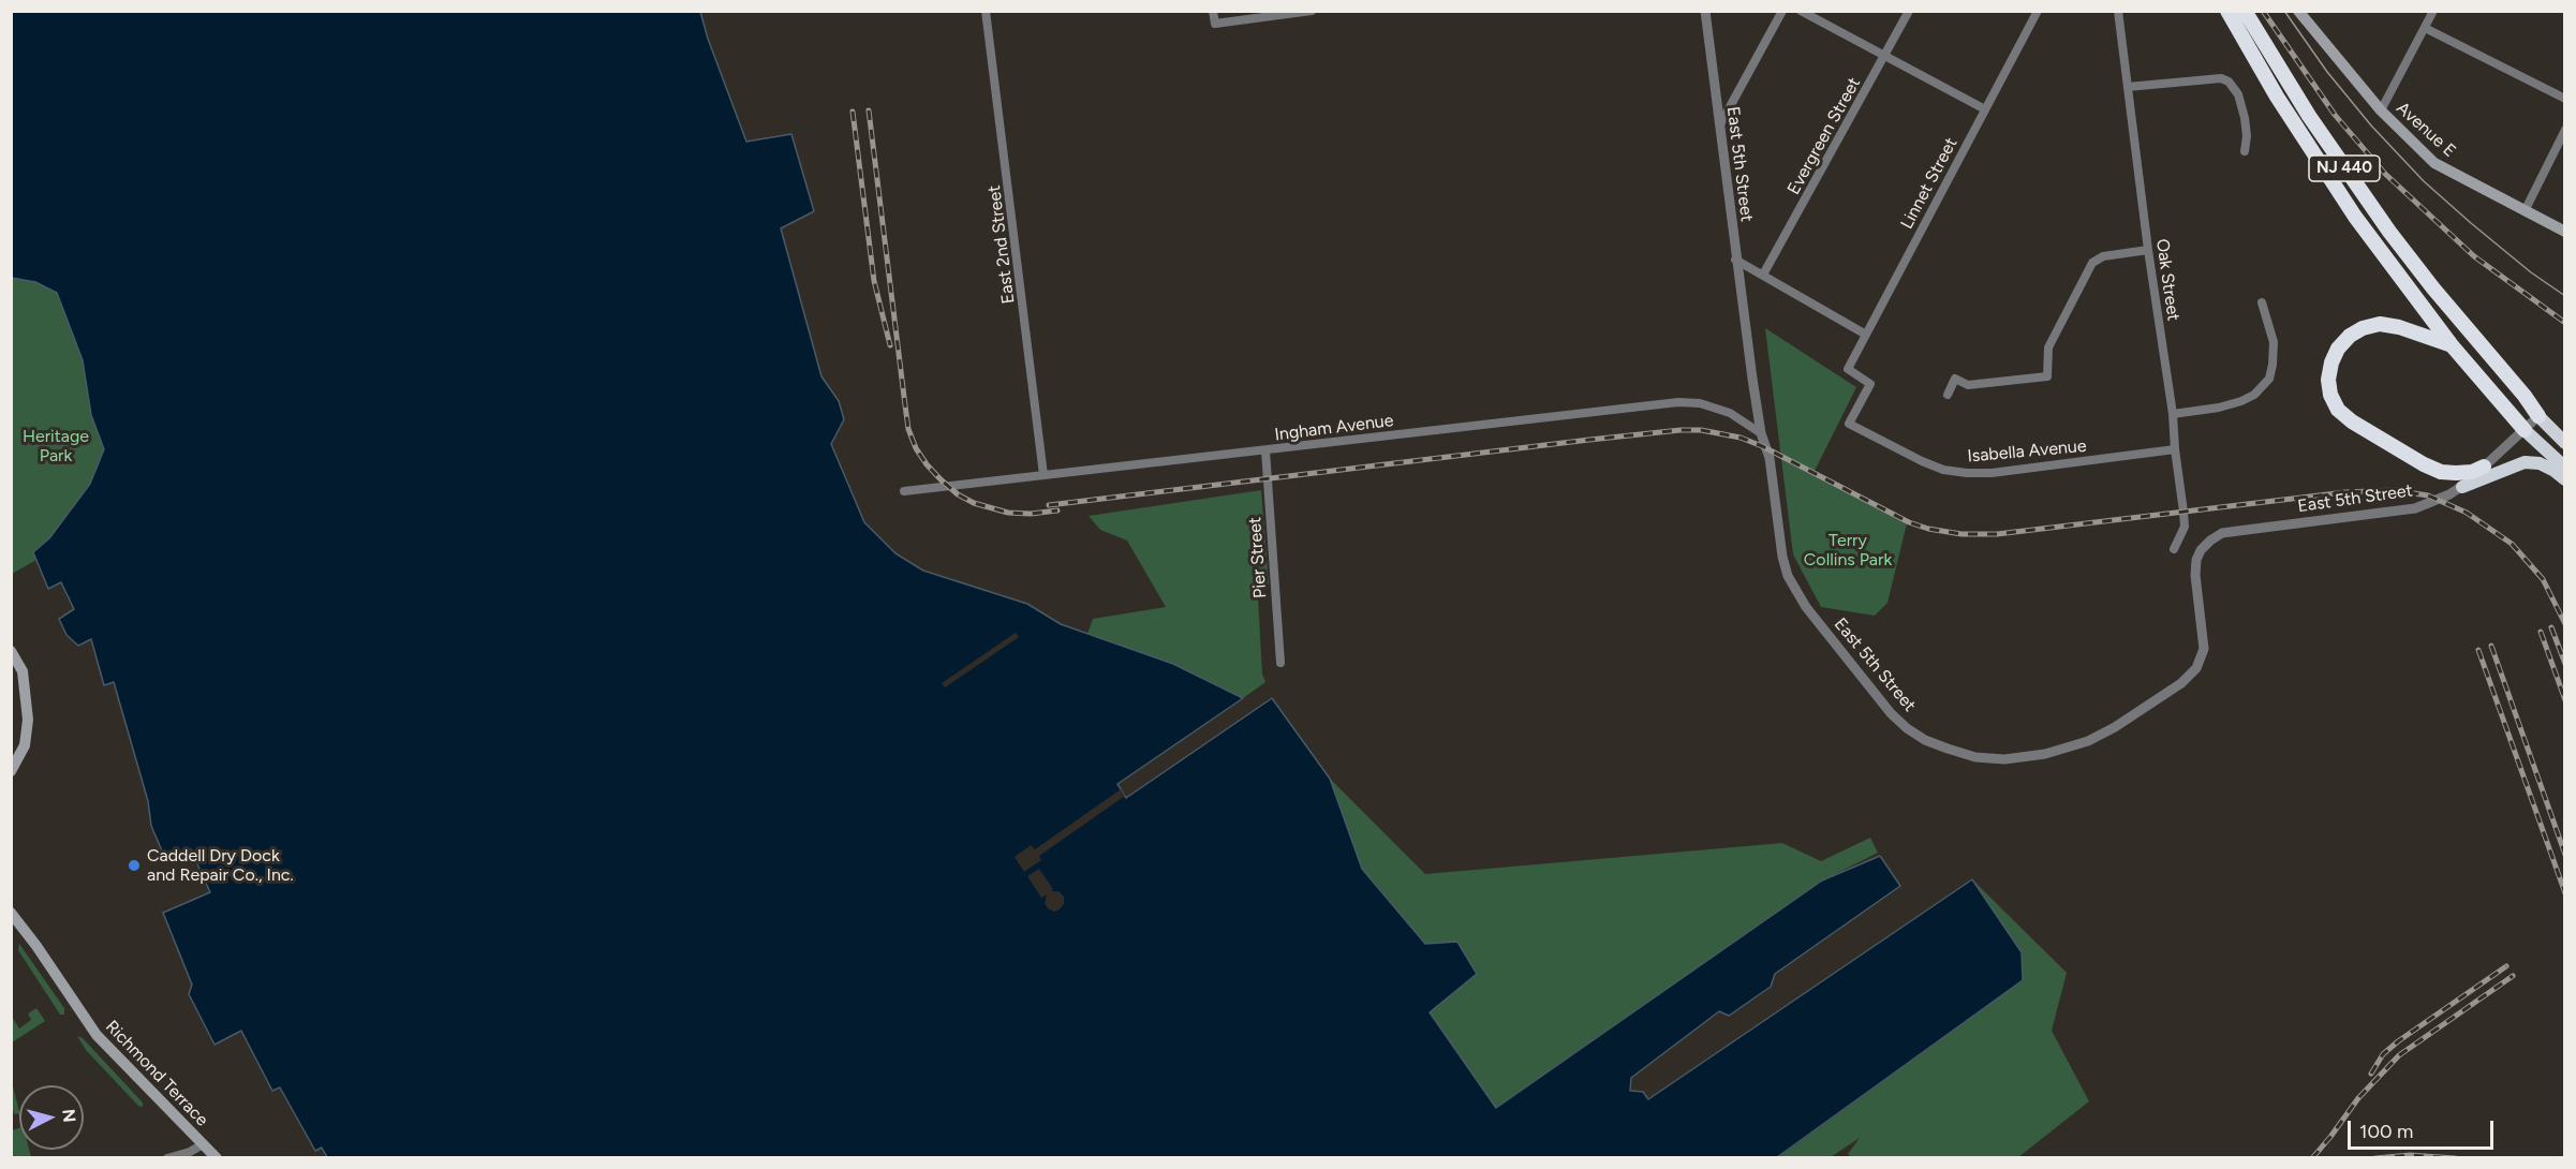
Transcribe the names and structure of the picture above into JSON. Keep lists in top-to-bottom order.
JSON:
{
  "streets": {
    "highway": ["NJ 440"],
    "main road": ["Avenue E", "Richmond Terrace"],
    "street": [
      "Evergreen Street",
      "East 5th Street",
      "Linnet Street",
      "East 2nd Street",
      "Oak Street",
      "Ingham Avenue",
      "Isabella Avenue",
      "Pier Street"
    ]
  },
  "crossings": [
    ["East 5th Street", "NJ 440"],
    ["East 5th Street", "Ingham Avenue"],
    ["Linnet Street", "Isabella Avenue"],
    ["East 2nd Street", "Ingham Avenue"],
    ["Oak Street", "Isabella Avenue"],
    ["Ingham Avenue", "Pier Street"]
  ],
  "parks": ["Heritage Park", "Terry Collins Park"],
  "places": ["Caddell Dry Dock and Repair Co., Inc."],
  "scale_bar": "100 m",
  "north": "right"
}
